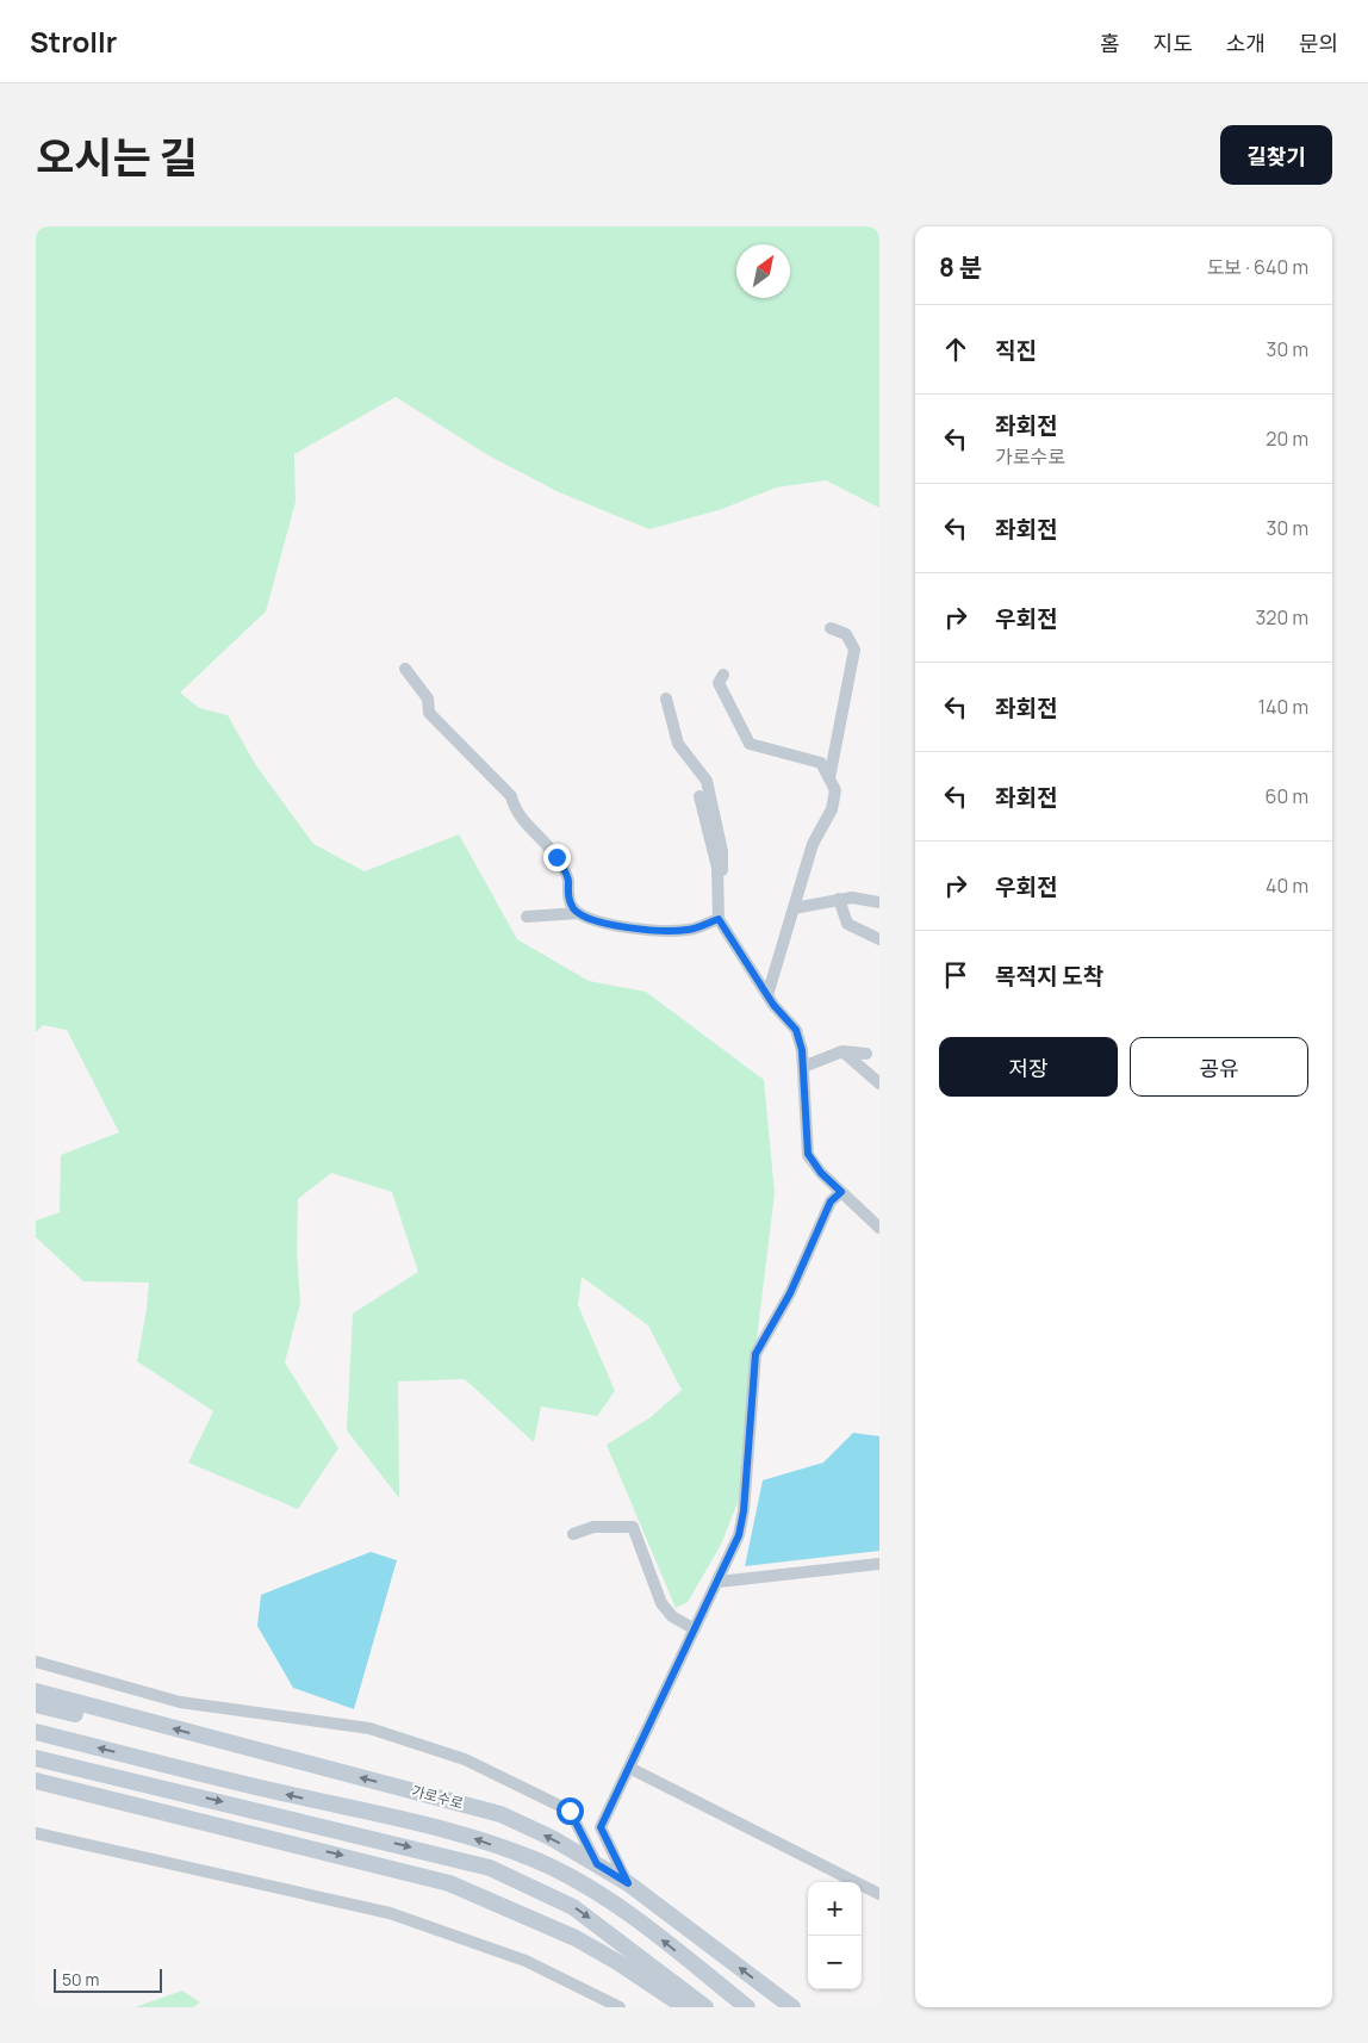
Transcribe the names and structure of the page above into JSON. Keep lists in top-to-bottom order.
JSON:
{
  "streets": {
    "main road": ["가로수로"]
  },
  "scale_bar": "50 m",
  "north": "top right",
  "page": {
    "header": "Strollr",
    "nav": [
      "홈",
      "지도",
      "소개",
      "문의"
    ],
    "title": "오시는 길",
    "buttons": [
      "길찾기",
      ["저장", "공유"]
    ],
    "heading": ["8 분", "도보 · 640 m"],
    "list": [
      ["직진", "30 m"],
      ["좌회전", "가로수로", "20 m"],
      ["좌회전", "30 m"],
      ["우회전", "320 m"],
      ["좌회전", "140 m"],
      ["좌회전", "60 m"],
      ["우회전", "40 m"],
      "목적지 도착"
    ],
    "map_buttons": ["+", "−"],
    "scale": "50 m"
  }
}
